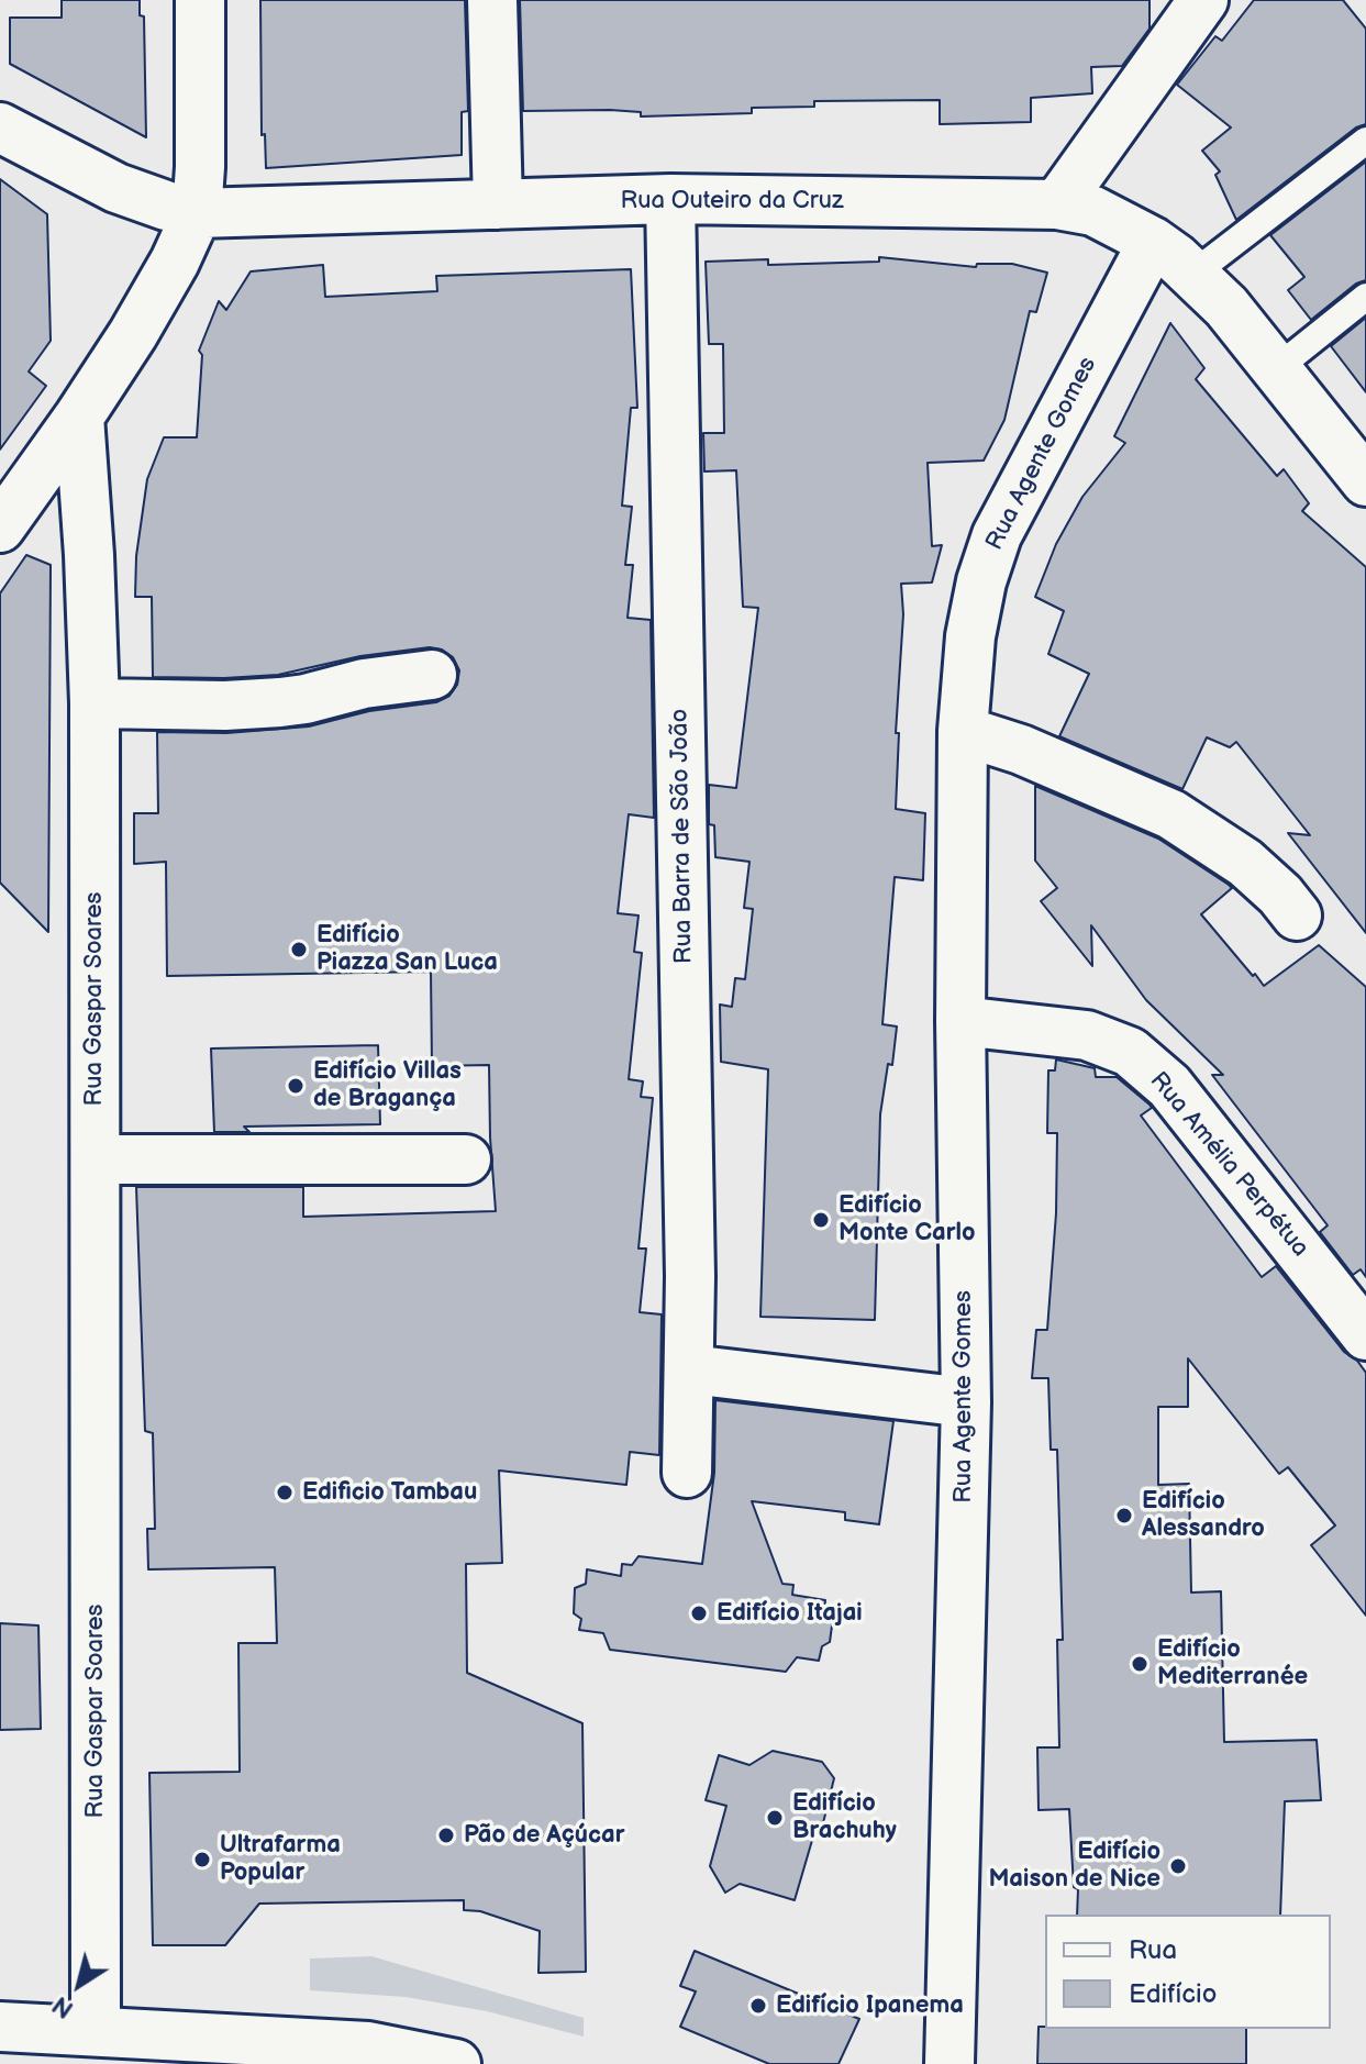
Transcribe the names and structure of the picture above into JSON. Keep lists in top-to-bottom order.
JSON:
{
  "streets": {
    "street": [
      "Rua Outeiro da Cruz",
      "Rua Agente Gomes",
      "Rua Barra de São João",
      "Rua Gaspar Soares",
      "Rua Amélia Perpétua"
    ]
  },
  "crossings": [
    ["Rua Outeiro da Cruz", "Rua Agente Gomes"],
    ["Rua Outeiro da Cruz", "Rua Barra de São João"],
    ["Rua Agente Gomes", "Rua Amélia Perpétua"]
  ],
  "places": [
    "Edifício Piazza San Luca",
    "Edifício Villas de Bragança",
    "Edifício Monte Carlo",
    "Edificio Tambau",
    "Edifício Alessandro",
    "Edifício Itajai",
    "Edifício Mediterranée",
    "Edifício Brachuhy",
    "Pão de Açúcar",
    "Ultrafarma Popular",
    "Edifício Maison de Nice",
    "Edifício Ipanema"
  ],
  "legend": ["Rua", "Edifício"],
  "north": "bottom left"
}
